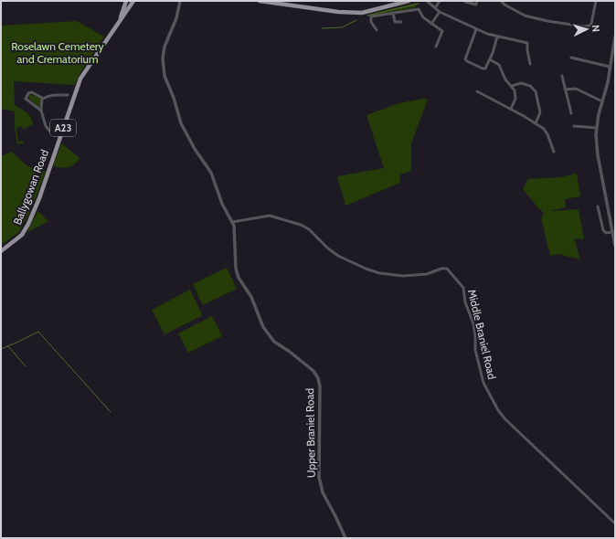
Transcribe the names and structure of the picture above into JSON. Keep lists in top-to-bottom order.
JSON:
{
  "streets": {
    "main road": ["A23", "Ballygowan Road"],
    "street": ["Middle Braniel Road", "Upper Braniel Road"]
  },
  "crossings": [
    ["Middle Braniel Road", "Upper Braniel Road"]
  ],
  "parks": ["Roselawn Cemetery and Crematorium"],
  "north": "right"
}
